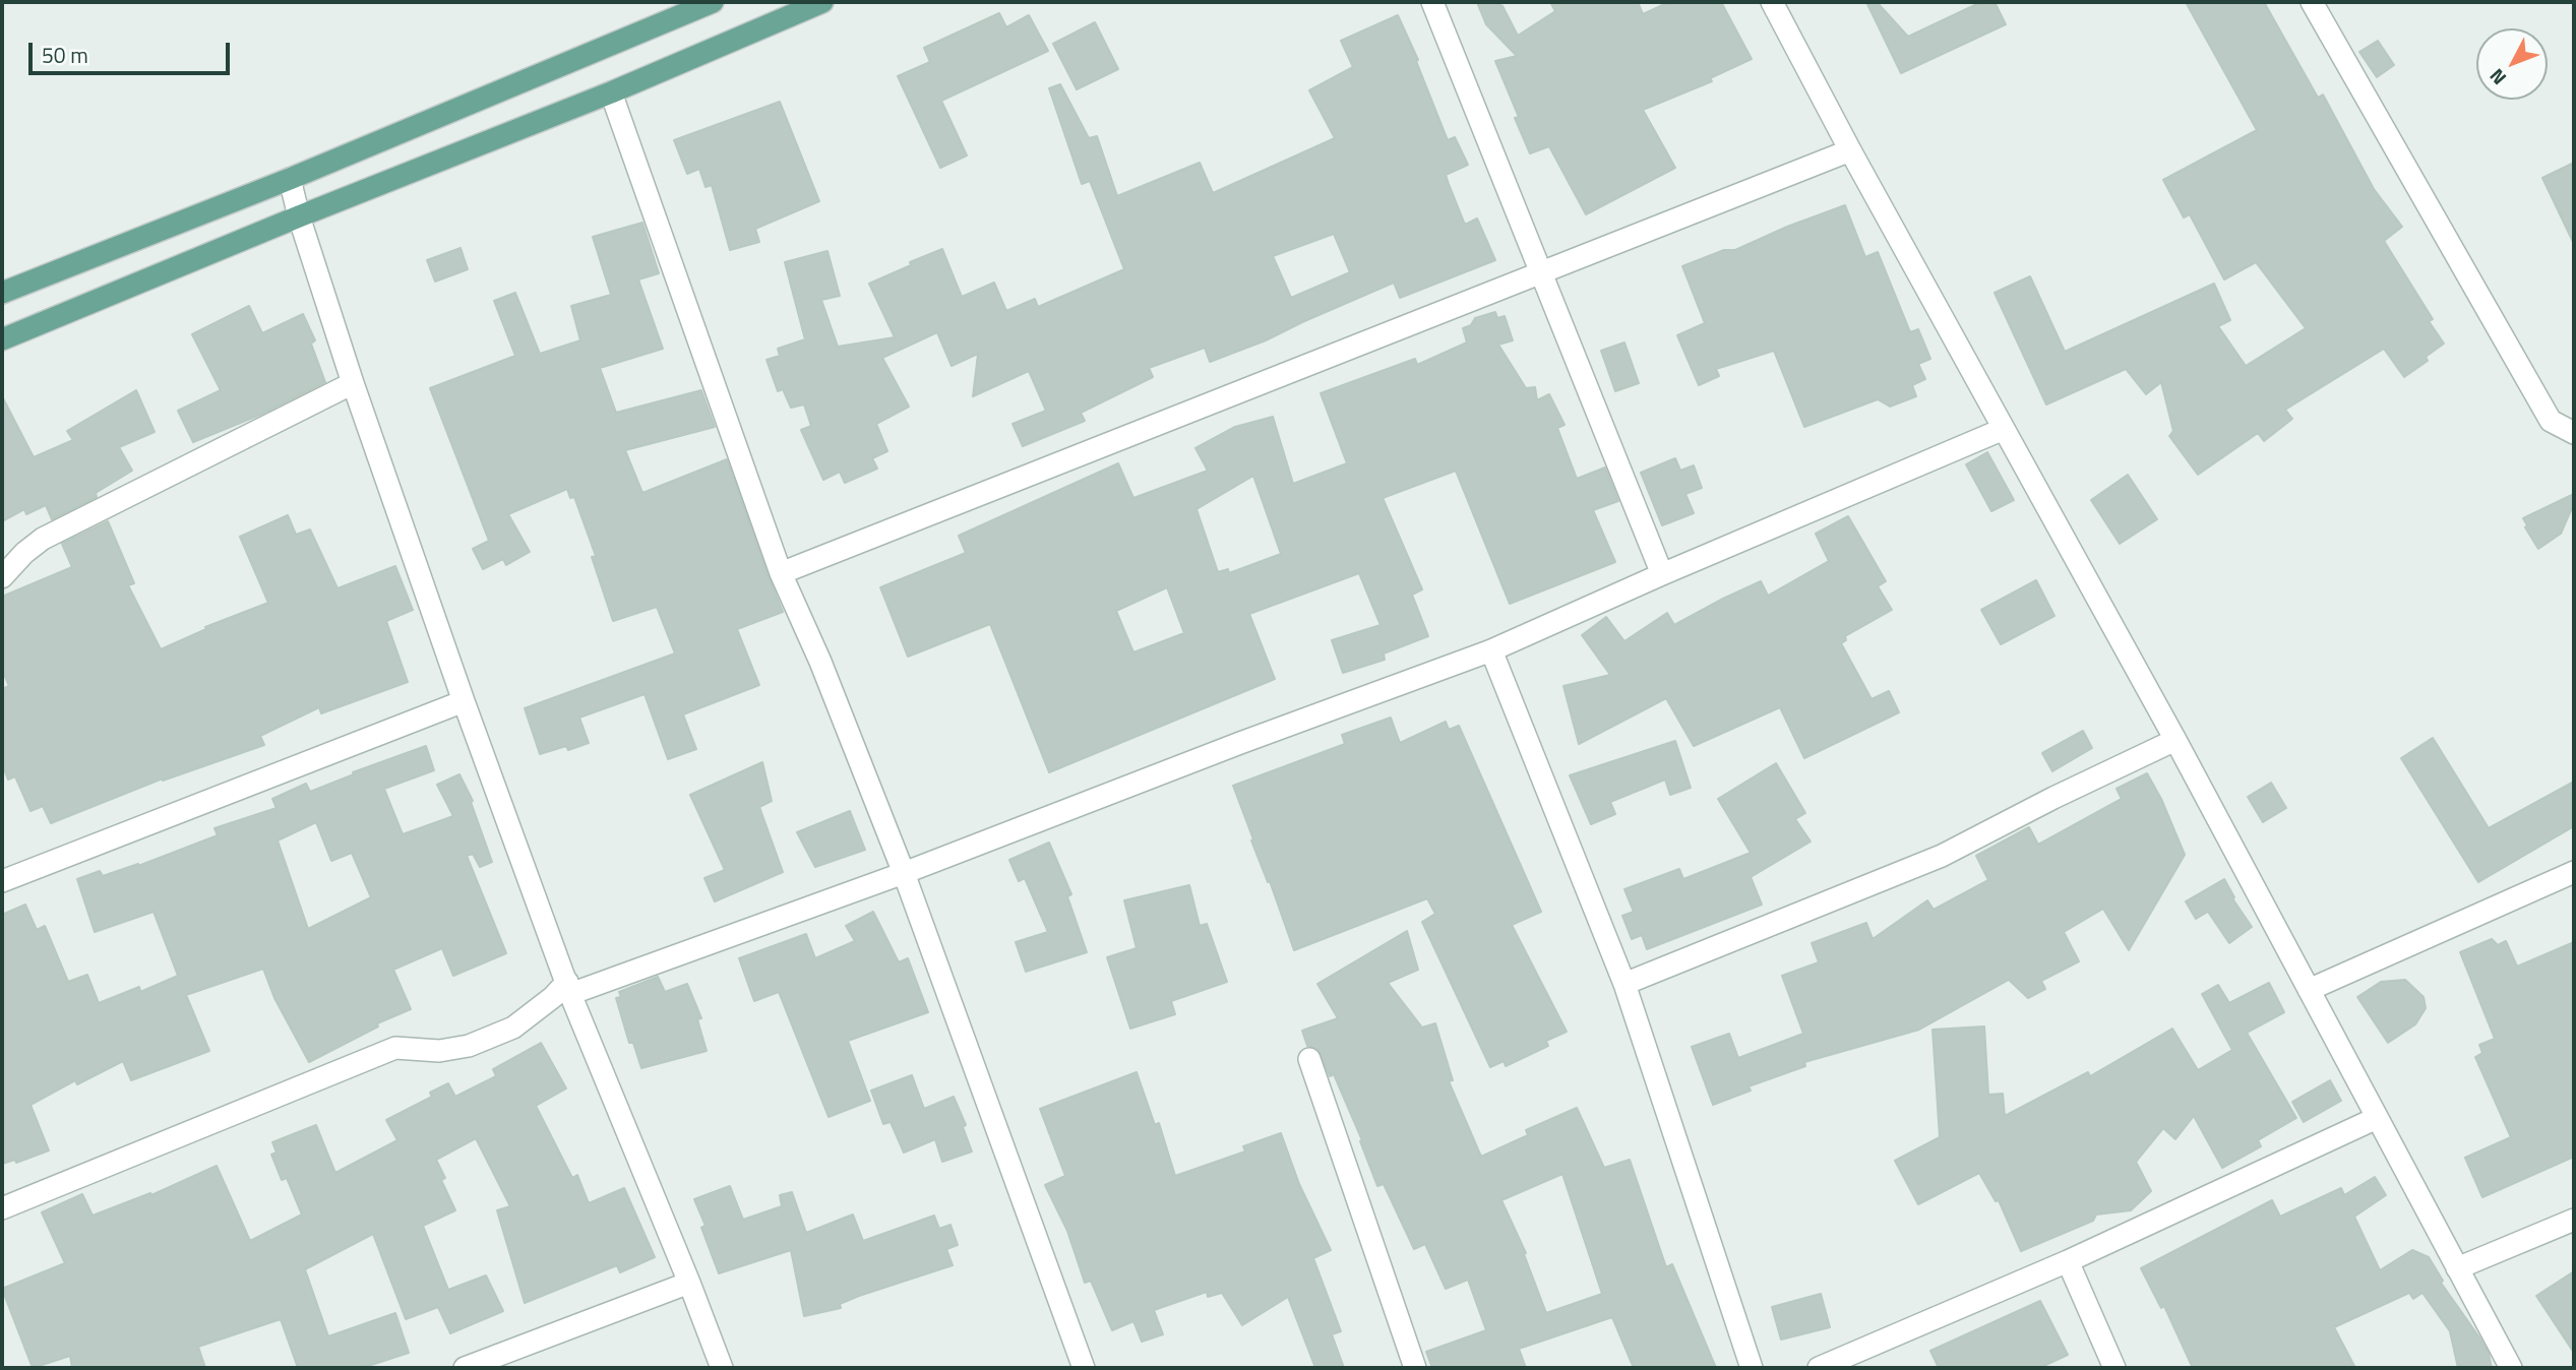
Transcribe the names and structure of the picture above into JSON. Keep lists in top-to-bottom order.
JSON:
{
  "scale_bar": "50 m",
  "north": "bottom left"
}
